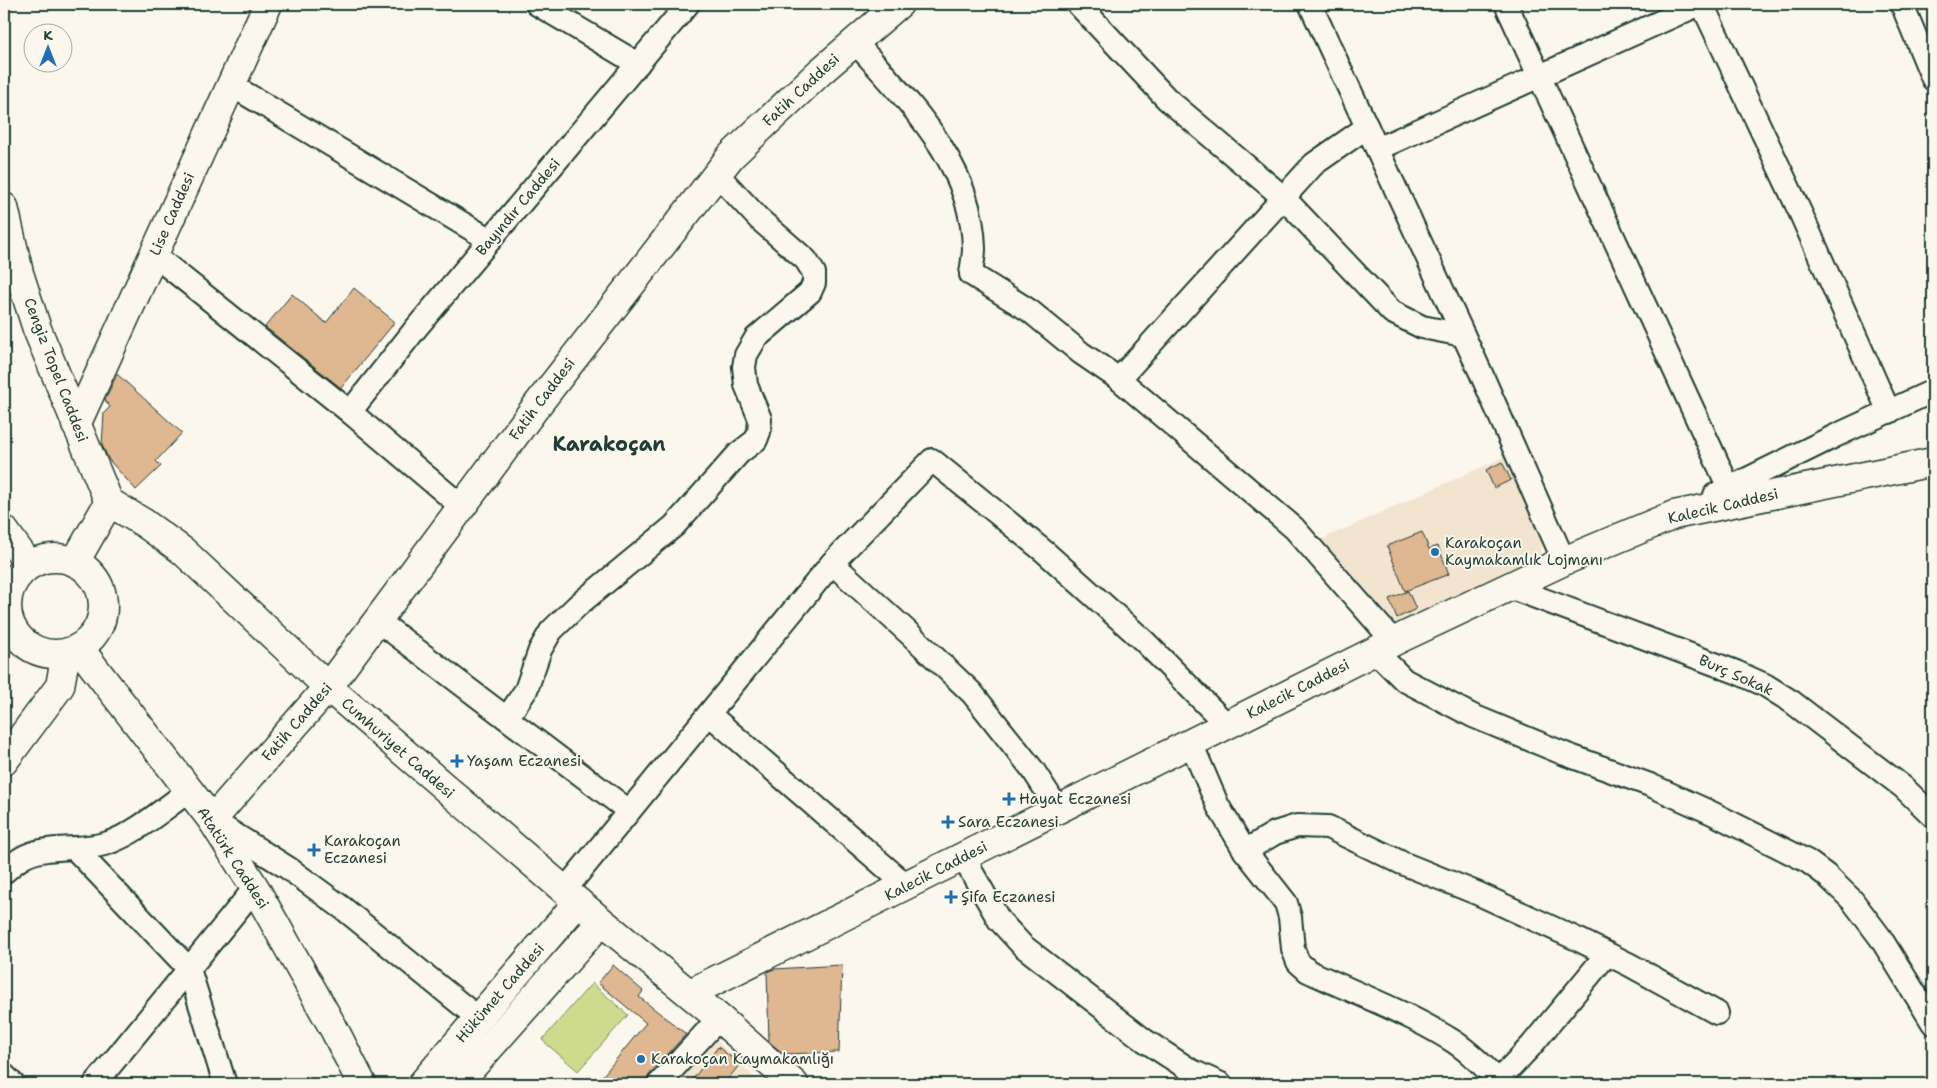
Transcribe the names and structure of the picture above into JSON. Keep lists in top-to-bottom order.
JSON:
{
  "streets": {
    "street": [
      "Fatih Caddesi",
      "Bayındır Caddesi",
      "Lise Caddesi",
      "Cengiz Topel Caddesi",
      "Kalecik Caddesi",
      "Burç Sokak",
      "Cumhuriyet Caddesi",
      "Atatürk Caddesi",
      "Hükümet Caddesi"
    ]
  },
  "crossings": [
    ["Fatih Caddesi", "Cumhuriyet Caddesi"],
    ["Fatih Caddesi", "Atatürk Caddesi"],
    ["Lise Caddesi", "Cengiz Topel Caddesi"],
    ["Cengiz Topel Caddesi", "Cumhuriyet Caddesi"],
    ["Kalecik Caddesi", "Burç Sokak"],
    ["Kalecik Caddesi", "Cumhuriyet Caddesi"],
    ["Cumhuriyet Caddesi", "Hükümet Caddesi"]
  ],
  "districts": ["Karakoçan"],
  "places": {
    "other": ["Karakoçan Kaymakamlık Lojmanı", "Karakoçan Kaymakamlığı"],
    "health": [
      "Yaşam Eczanesi",
      "Hayat Eczanesi",
      "Sara Eczanesi",
      "Karakoçan Eczanesi",
      "Şifa Eczanesi"
    ]
  },
  "north": "top"
}
